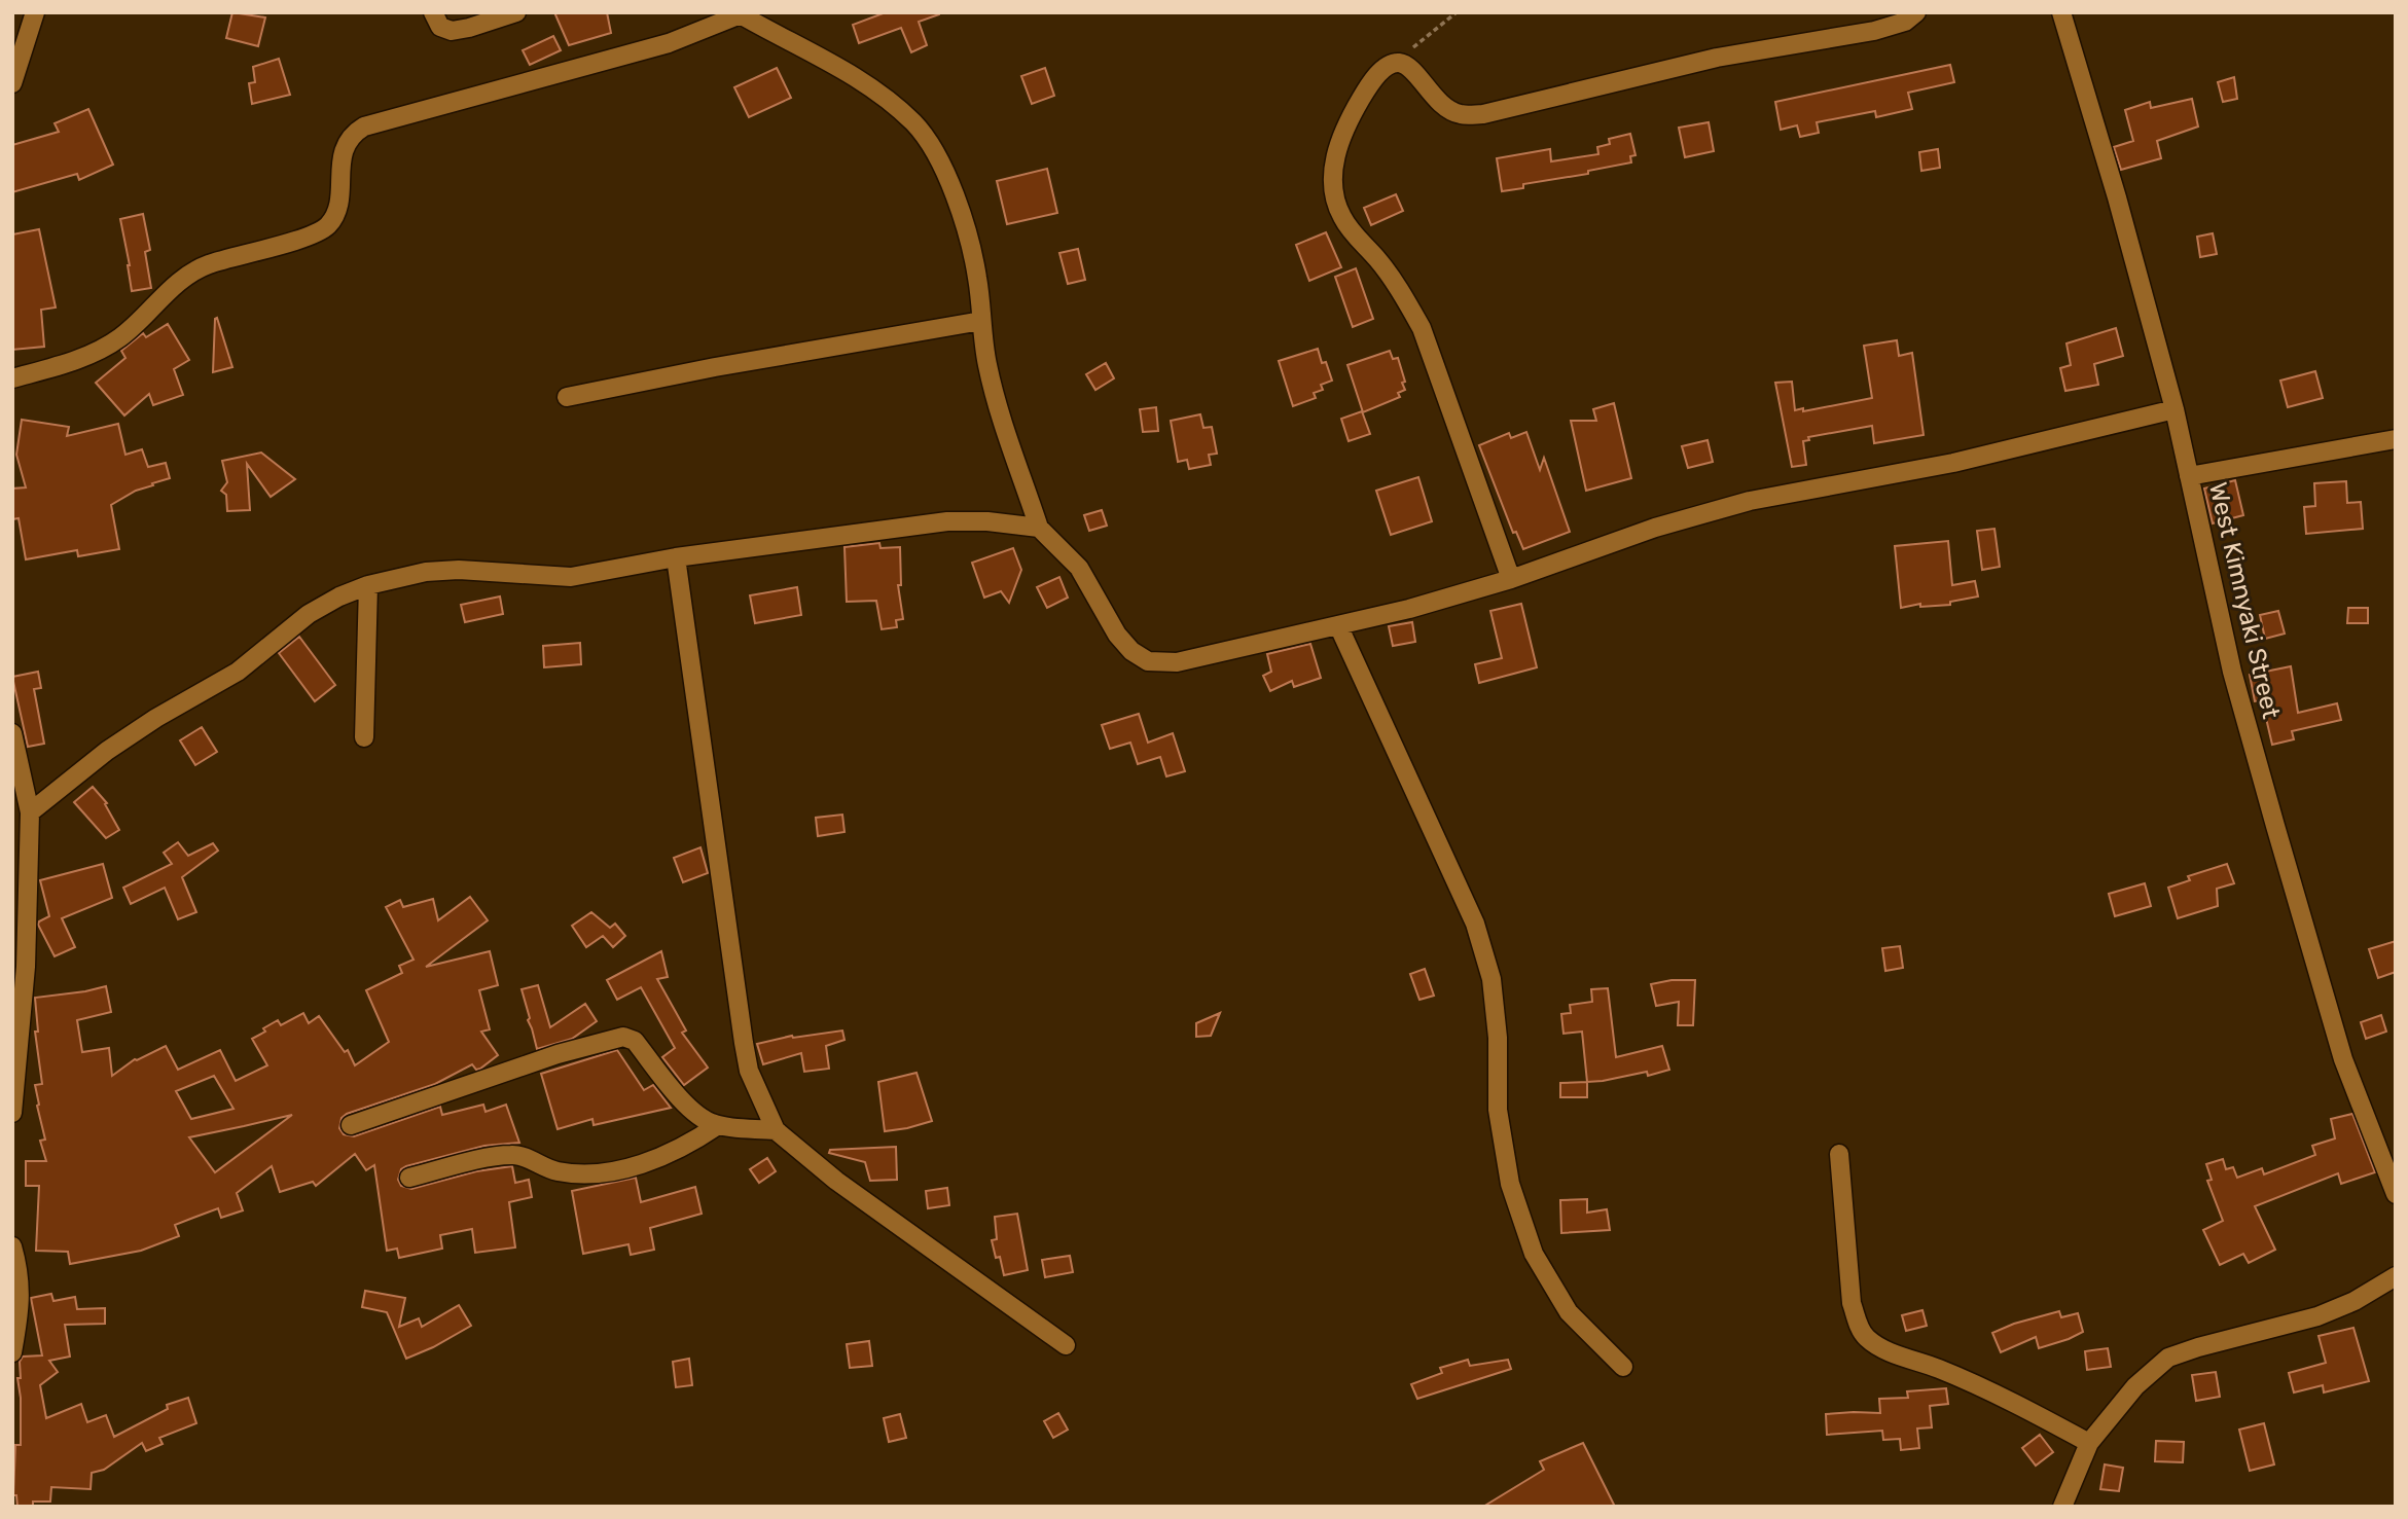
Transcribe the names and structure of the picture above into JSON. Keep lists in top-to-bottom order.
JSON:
{
  "streets": {
    "street": ["West Kimnyaki Street"]
  }
}
